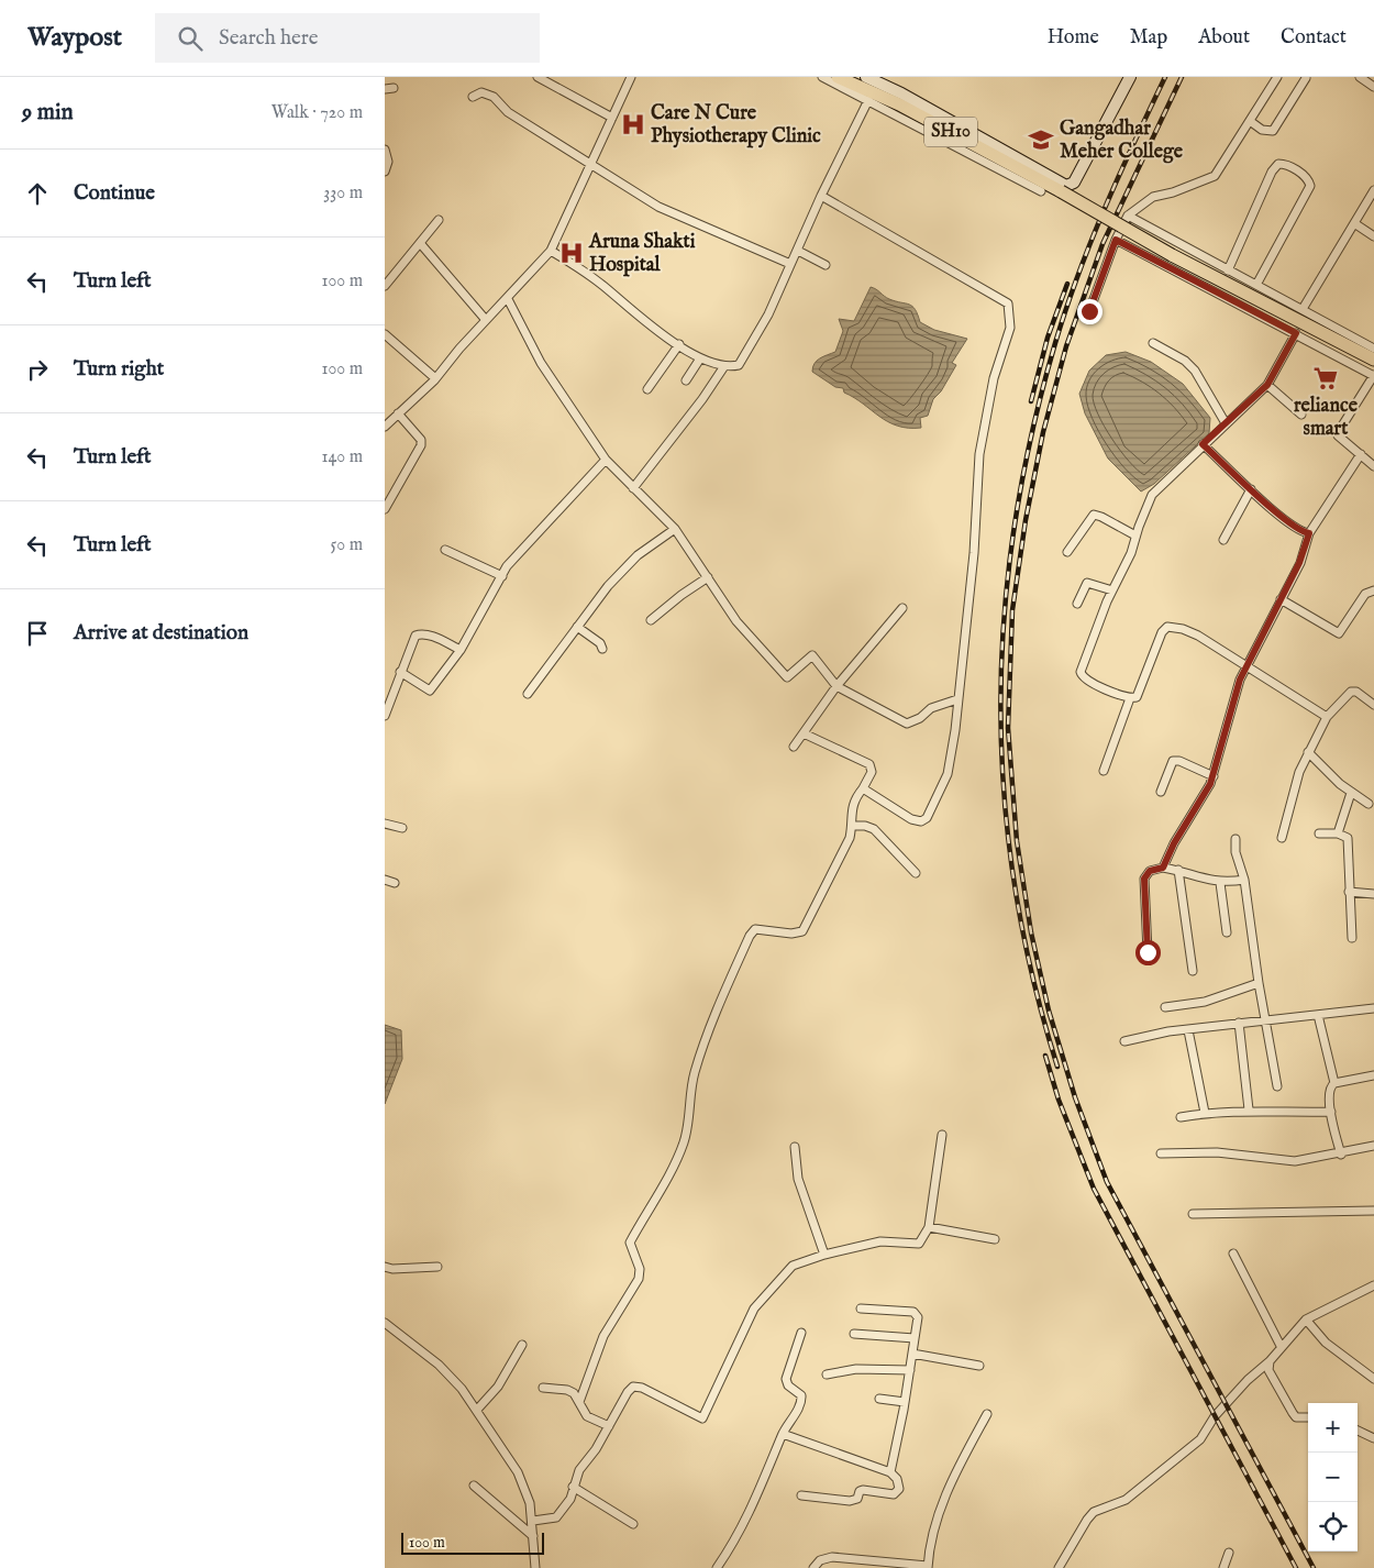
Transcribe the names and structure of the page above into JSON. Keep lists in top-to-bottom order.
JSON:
{
  "streets": {
    "main road": ["SH10"]
  },
  "places": {
    "hospital": ["Care N Cure Physiotherapy Clinic", "Aruna Shakti Hospital"],
    "school or university": ["Gangadhar Meher College"],
    "supermarket": ["reliance smart"]
  },
  "scale_bar": "100 m",
  "page": {
    "header": "Waypost",
    "search": "Search here",
    "nav": [
      "Home",
      "Map",
      "About",
      "Contact"
    ],
    "heading": ["9 min", "Walk · 720 m"],
    "list": [
      ["Continue", "330 m"],
      ["Turn left", "100 m"],
      ["Turn right", "100 m"],
      ["Turn left", "140 m"],
      ["Turn left", "50 m"],
      "Arrive at destination"
    ],
    "map_buttons": ["+", "−"],
    "scale": "100 m"
  }
}
